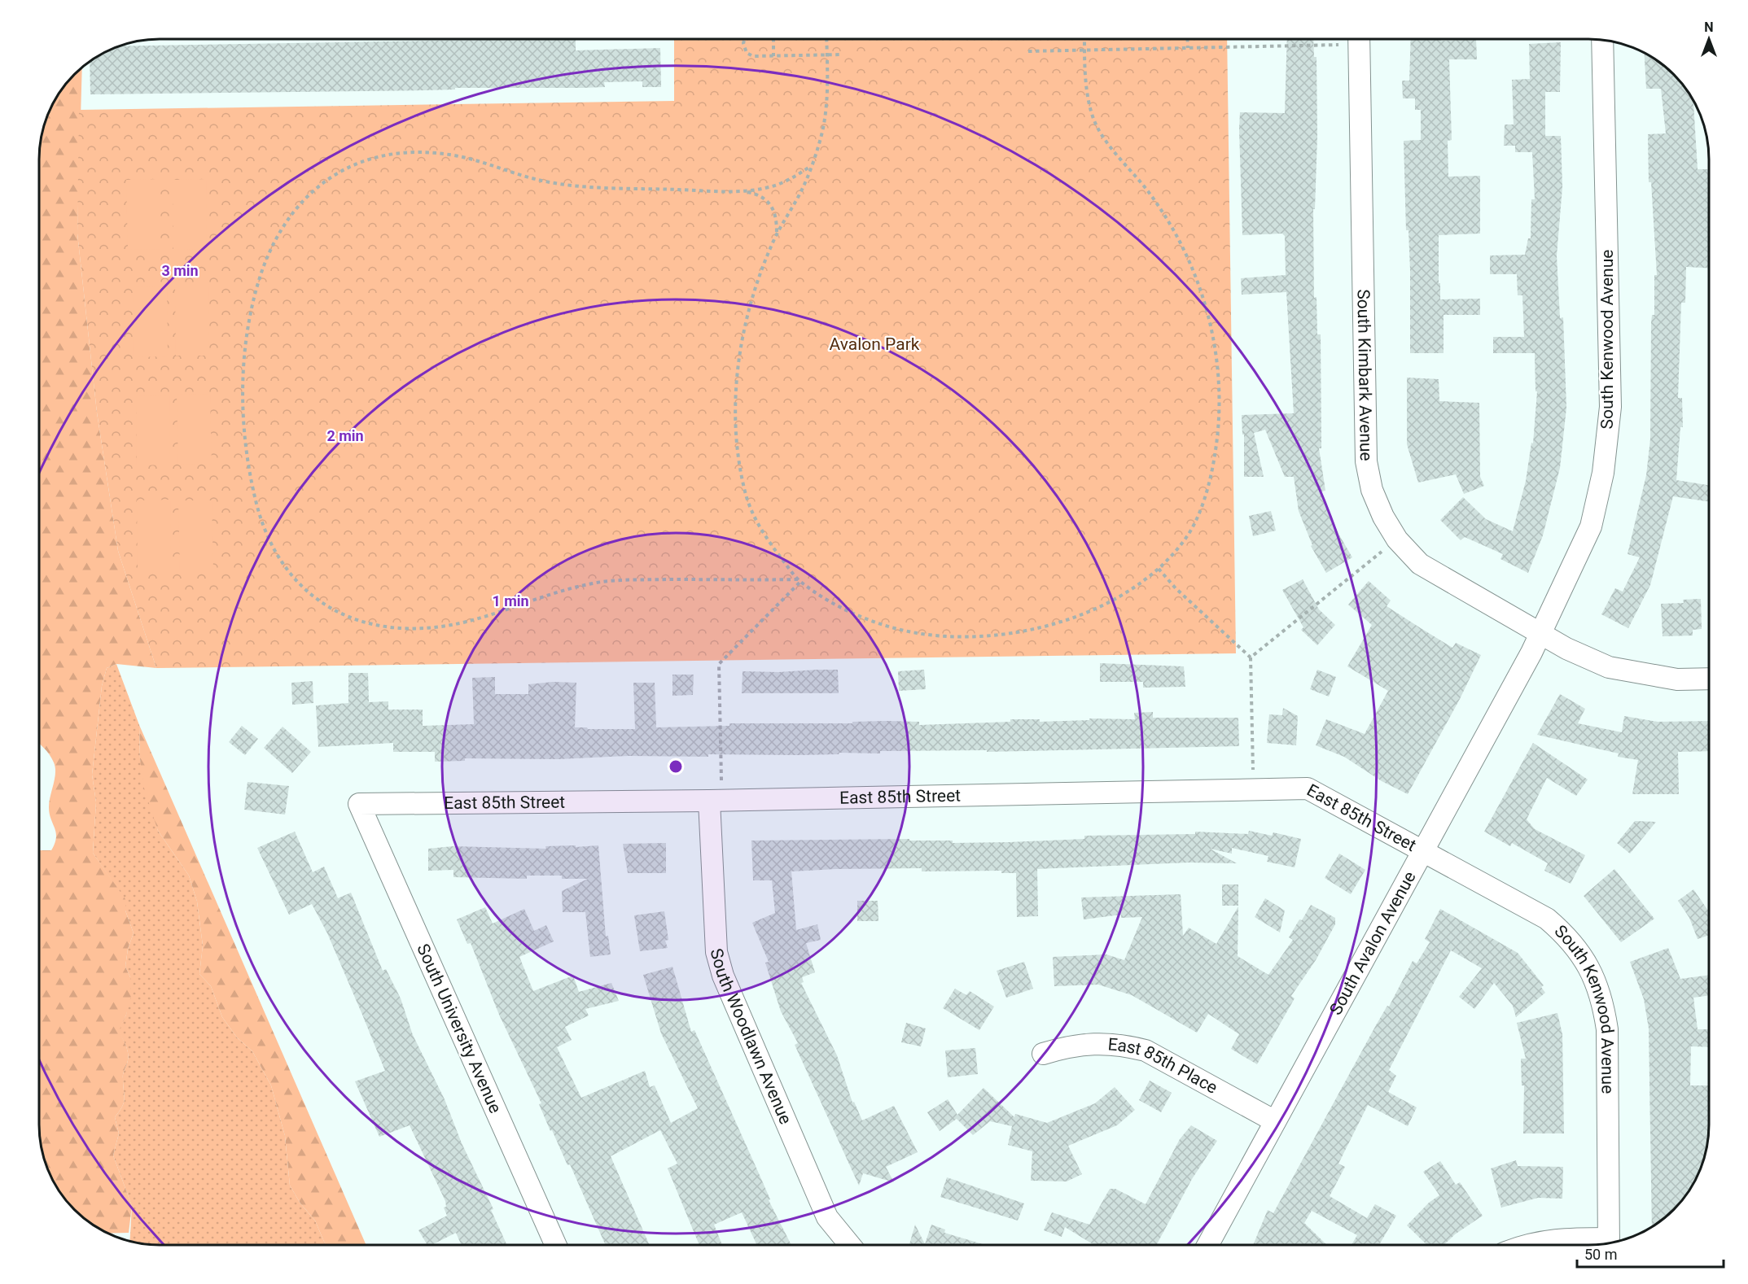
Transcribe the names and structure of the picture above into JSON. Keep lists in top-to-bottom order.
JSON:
{
  "streets": {
    "street": [
      "South Kenwood Avenue",
      "South Kimbark Avenue",
      "East 85th Street",
      "South Avalon Avenue",
      "South University Avenue",
      "South Woodlawn Avenue",
      "East 85th Place"
    ]
  },
  "crossings": [
    ["South Kenwood Avenue", "South Kimbark Avenue"],
    ["South Kenwood Avenue", "East 85th Street"],
    ["South Kenwood Avenue", "South Avalon Avenue"],
    ["South Kimbark Avenue", "South Avalon Avenue"],
    ["East 85th Street", "South Avalon Avenue"],
    ["East 85th Street", "South University Avenue"],
    ["East 85th Street", "South Woodlawn Avenue"],
    ["South Avalon Avenue", "East 85th Place"]
  ],
  "parks": ["Avalon Park"],
  "scale_bar": "50 m",
  "north": "top",
  "rings": ["3 min", "2 min", "1 min"]
}
